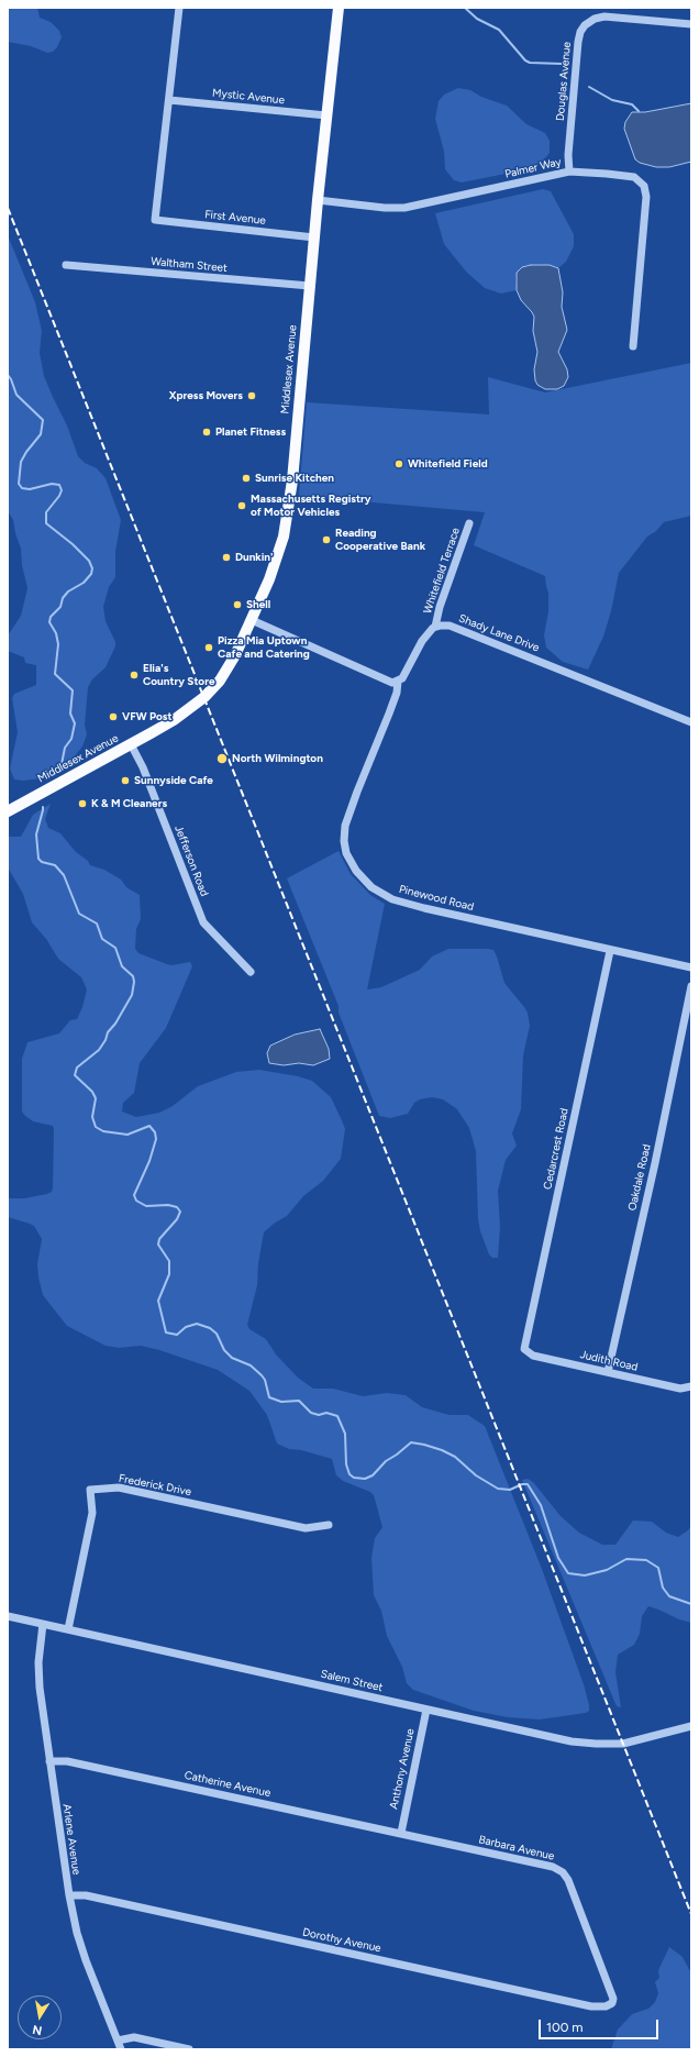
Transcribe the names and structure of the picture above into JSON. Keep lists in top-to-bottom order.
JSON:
{
  "streets": {
    "main road": ["Middlesex Avenue"],
    "street": [
      "Douglas Avenue",
      "Mystic Avenue",
      "Palmer Way",
      "First Avenue",
      "Waltham Street",
      "Whitefield Terrace",
      "Shady Lane Drive",
      "Jefferson Road",
      "Pinewood Road",
      "Cedarcrest Road",
      "Oakdale Road",
      "Judith Road",
      "Frederick Drive",
      "Salem Street",
      "Anthony Avenue",
      "Catherine Avenue",
      "Arlene Avenue",
      "Barbara Avenue",
      "Dorothy Avenue"
    ]
  },
  "crossings": [
    ["Douglas Avenue", "Palmer Way"],
    ["Mystic Avenue", "First Avenue"],
    ["Mystic Avenue", "Middlesex Avenue"],
    ["Palmer Way", "Middlesex Avenue"],
    ["First Avenue", "Middlesex Avenue"],
    ["Waltham Street", "Middlesex Avenue"],
    ["Middlesex Avenue", "Jefferson Road"],
    ["Whitefield Terrace", "Shady Lane Drive"],
    ["Pinewood Road", "Cedarcrest Road"],
    ["Cedarcrest Road", "Judith Road"],
    ["Oakdale Road", "Judith Road"],
    ["Frederick Drive", "Salem Street"],
    ["Salem Street", "Anthony Avenue"],
    ["Salem Street", "Arlene Avenue"],
    ["Anthony Avenue", "Catherine Avenue"],
    ["Anthony Avenue", "Barbara Avenue"],
    ["Catherine Avenue", "Arlene Avenue"],
    ["Catherine Avenue", "Barbara Avenue"],
    ["Arlene Avenue", "Dorothy Avenue"],
    ["Barbara Avenue", "Dorothy Avenue"]
  ],
  "places": [
    "Xpress Movers",
    "Planet Fitness",
    "Whitefield Field",
    "Sunrise Kitchen",
    "Massachusetts Registry of Motor Vehicles",
    "Reading Cooperative Bank",
    "Dunkin'",
    "Shell",
    "Pizza Mia Uptown Cafe and Catering",
    "Elia's Country Store",
    "VFW Post",
    "North Wilmington",
    "Sunnyside Cafe",
    "K & M Cleaners"
  ],
  "scale_bar": "100 m",
  "north": "bottom"
}
